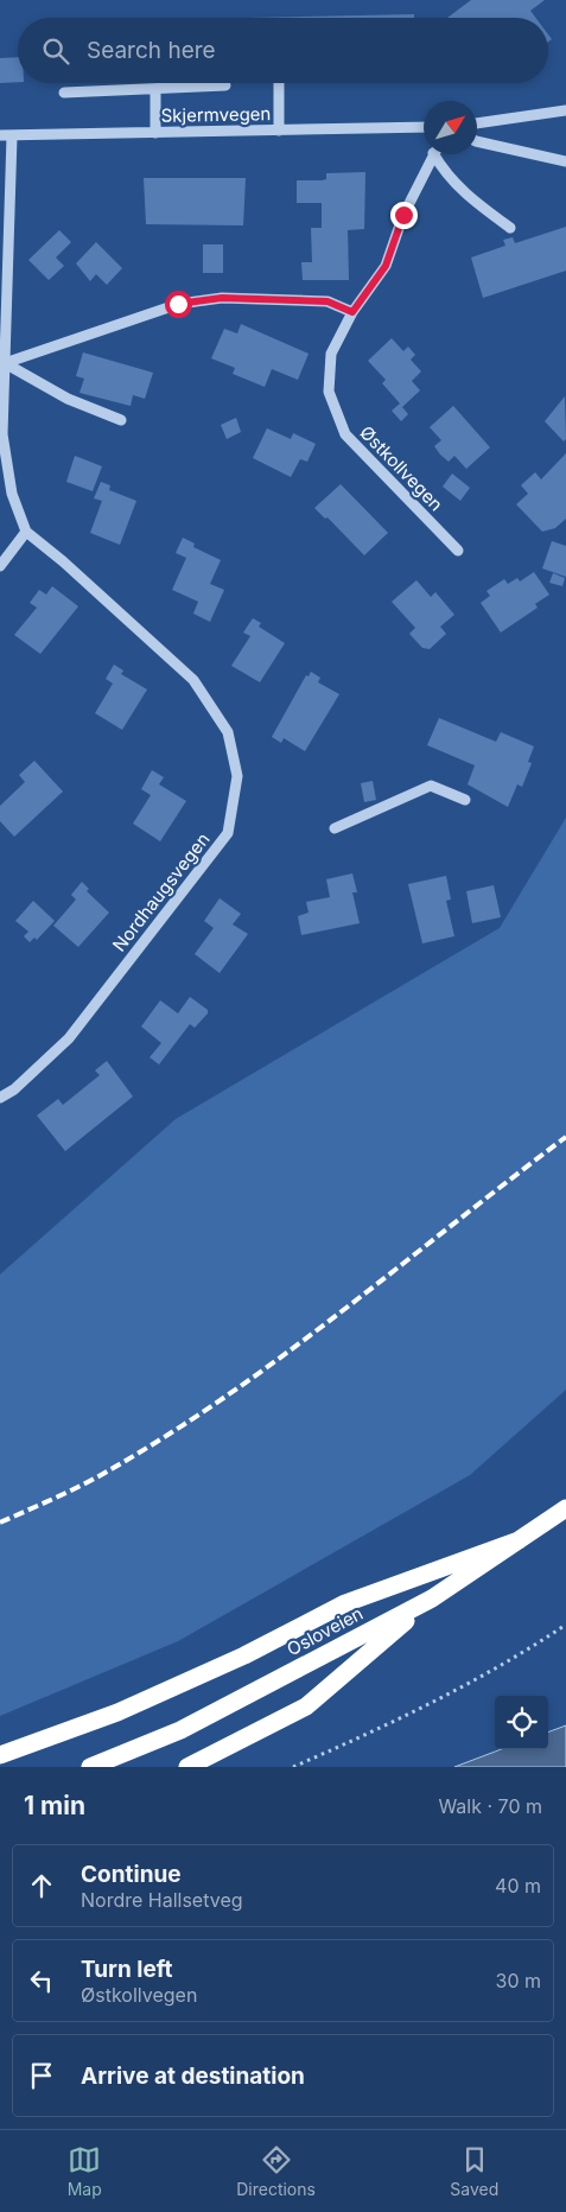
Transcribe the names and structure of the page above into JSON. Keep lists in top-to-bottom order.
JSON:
{
  "streets": {
    "highway": ["Osloveien"],
    "street": ["Skjermvegen", "Østkollvegen", "Nordhaugsvegen"]
  },
  "north": "top right",
  "page": {
    "search": "Search here",
    "heading": ["1 min", "Walk · 70 m"],
    "list": [
      ["Continue", "Nordre Hallsetveg", "40 m"],
      ["Turn left", "Østkollvegen", "30 m"],
      "Arrive at destination"
    ],
    "nav": ["Map", "Directions", "Saved"]
  }
}
